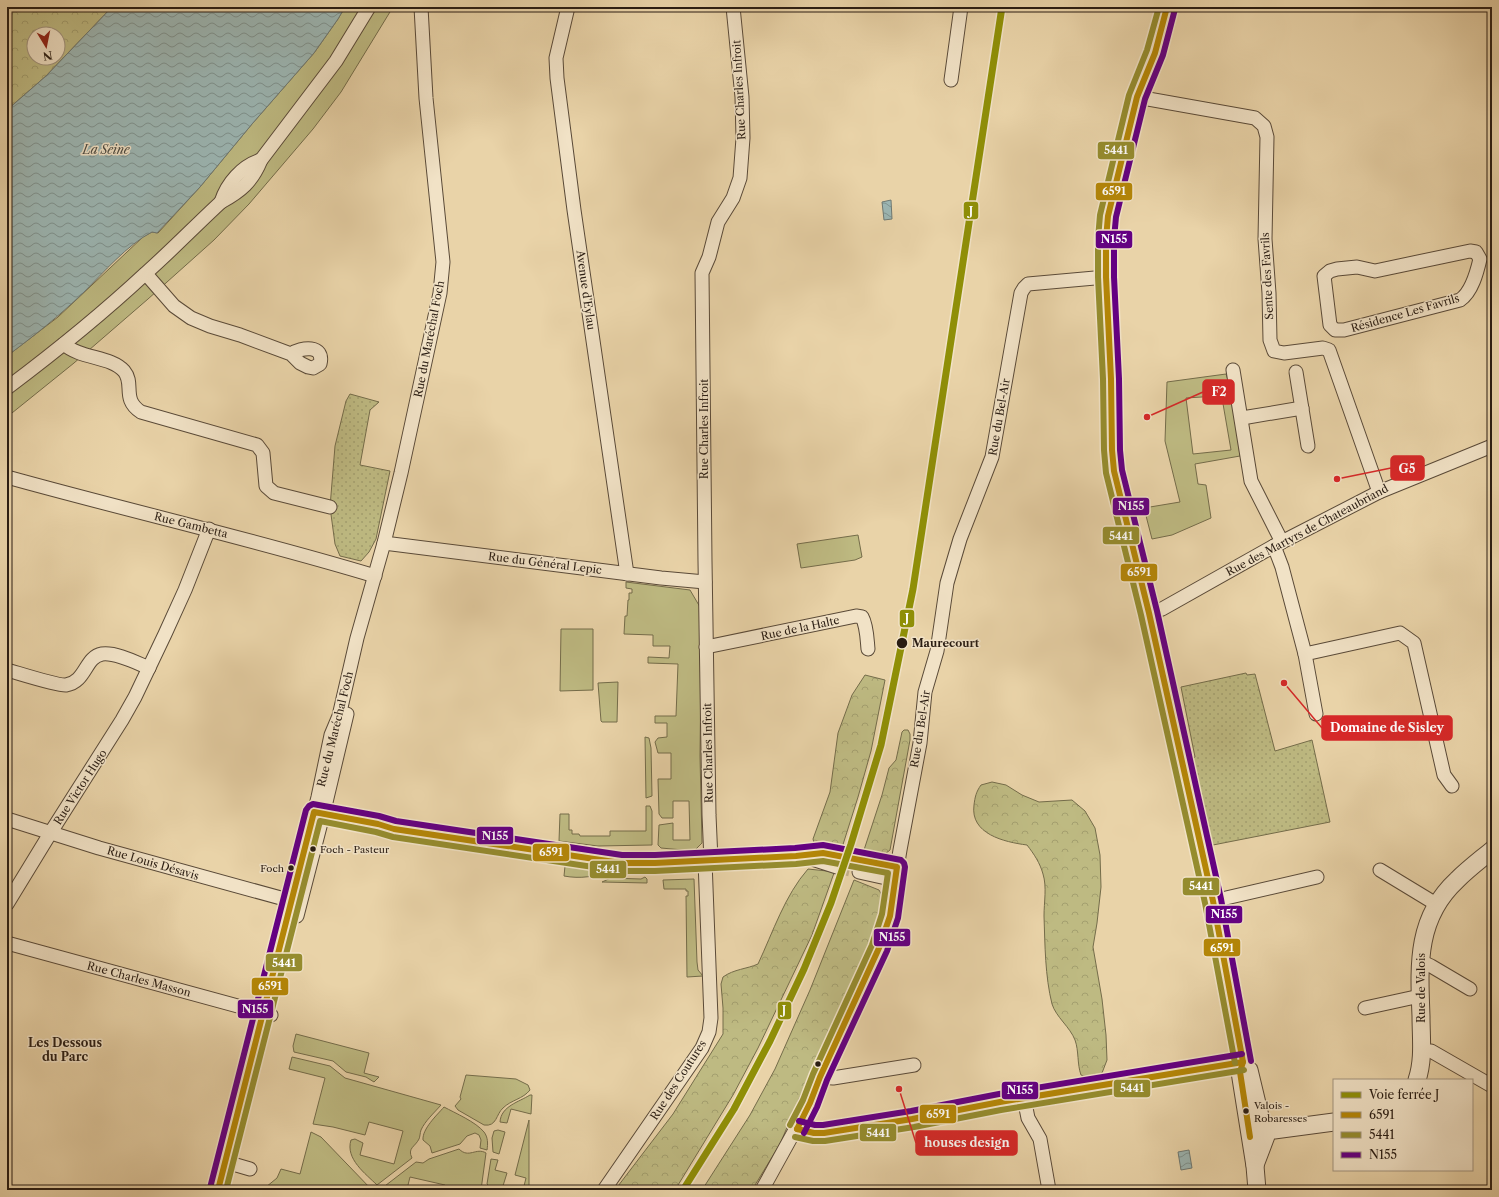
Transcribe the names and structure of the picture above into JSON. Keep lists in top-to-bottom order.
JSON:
{
  "streets": {
    "street": [
      "Rue Charles Infroit",
      "Sente des Favrils",
      "Avenue d'Eylau",
      "Résidence Les Favrils",
      "Rue du Maréchal Foch",
      "Rue du Bel-Air",
      "Rue Gambetta",
      "Rue des Martyrs de Chateaubriand",
      "Rue du Général Lepic",
      "Rue de la Halte",
      "Rue Victor Hugo",
      "Rue Louis Désavis",
      "Rue Charles Masson",
      "Rue de Valois",
      "Rue des Coutures"
    ]
  },
  "crossings": [
    ["Rue Charles Infroit", "Rue du Général Lepic"],
    ["Rue Charles Infroit", "Rue de la Halte"],
    ["Rue Charles Infroit", "Rue des Coutures"],
    ["Sente des Favrils", "Rue des Martyrs de Chateaubriand"],
    ["Avenue d'Eylau", "Rue du Général Lepic"],
    ["Rue du Maréchal Foch", "Rue Gambetta"],
    ["Rue du Maréchal Foch", "Rue du Général Lepic"],
    ["Rue du Maréchal Foch", "Rue Louis Désavis"],
    ["Rue du Maréchal Foch", "Rue Charles Masson"],
    ["Rue Gambetta", "Rue Victor Hugo"],
    ["Rue Victor Hugo", "Rue Louis Désavis"]
  ],
  "districts": ["Les Dessous du Parc"],
  "water": ["La Seine"],
  "places": [
    "F2",
    "G5",
    "Maurecourt",
    "Domaine de Sisley",
    "Foch - Pasteur",
    "Foch",
    "houses design",
    "Valois - Robaresses"
  ],
  "lines": [
    "rail line J",
    "transit line 6591",
    "transit line 5441",
    "transit line N155"
  ],
  "legend": [
    "Voie ferrée J",
    "6591",
    "5441",
    "N155"
  ],
  "north": "bottom"
}
